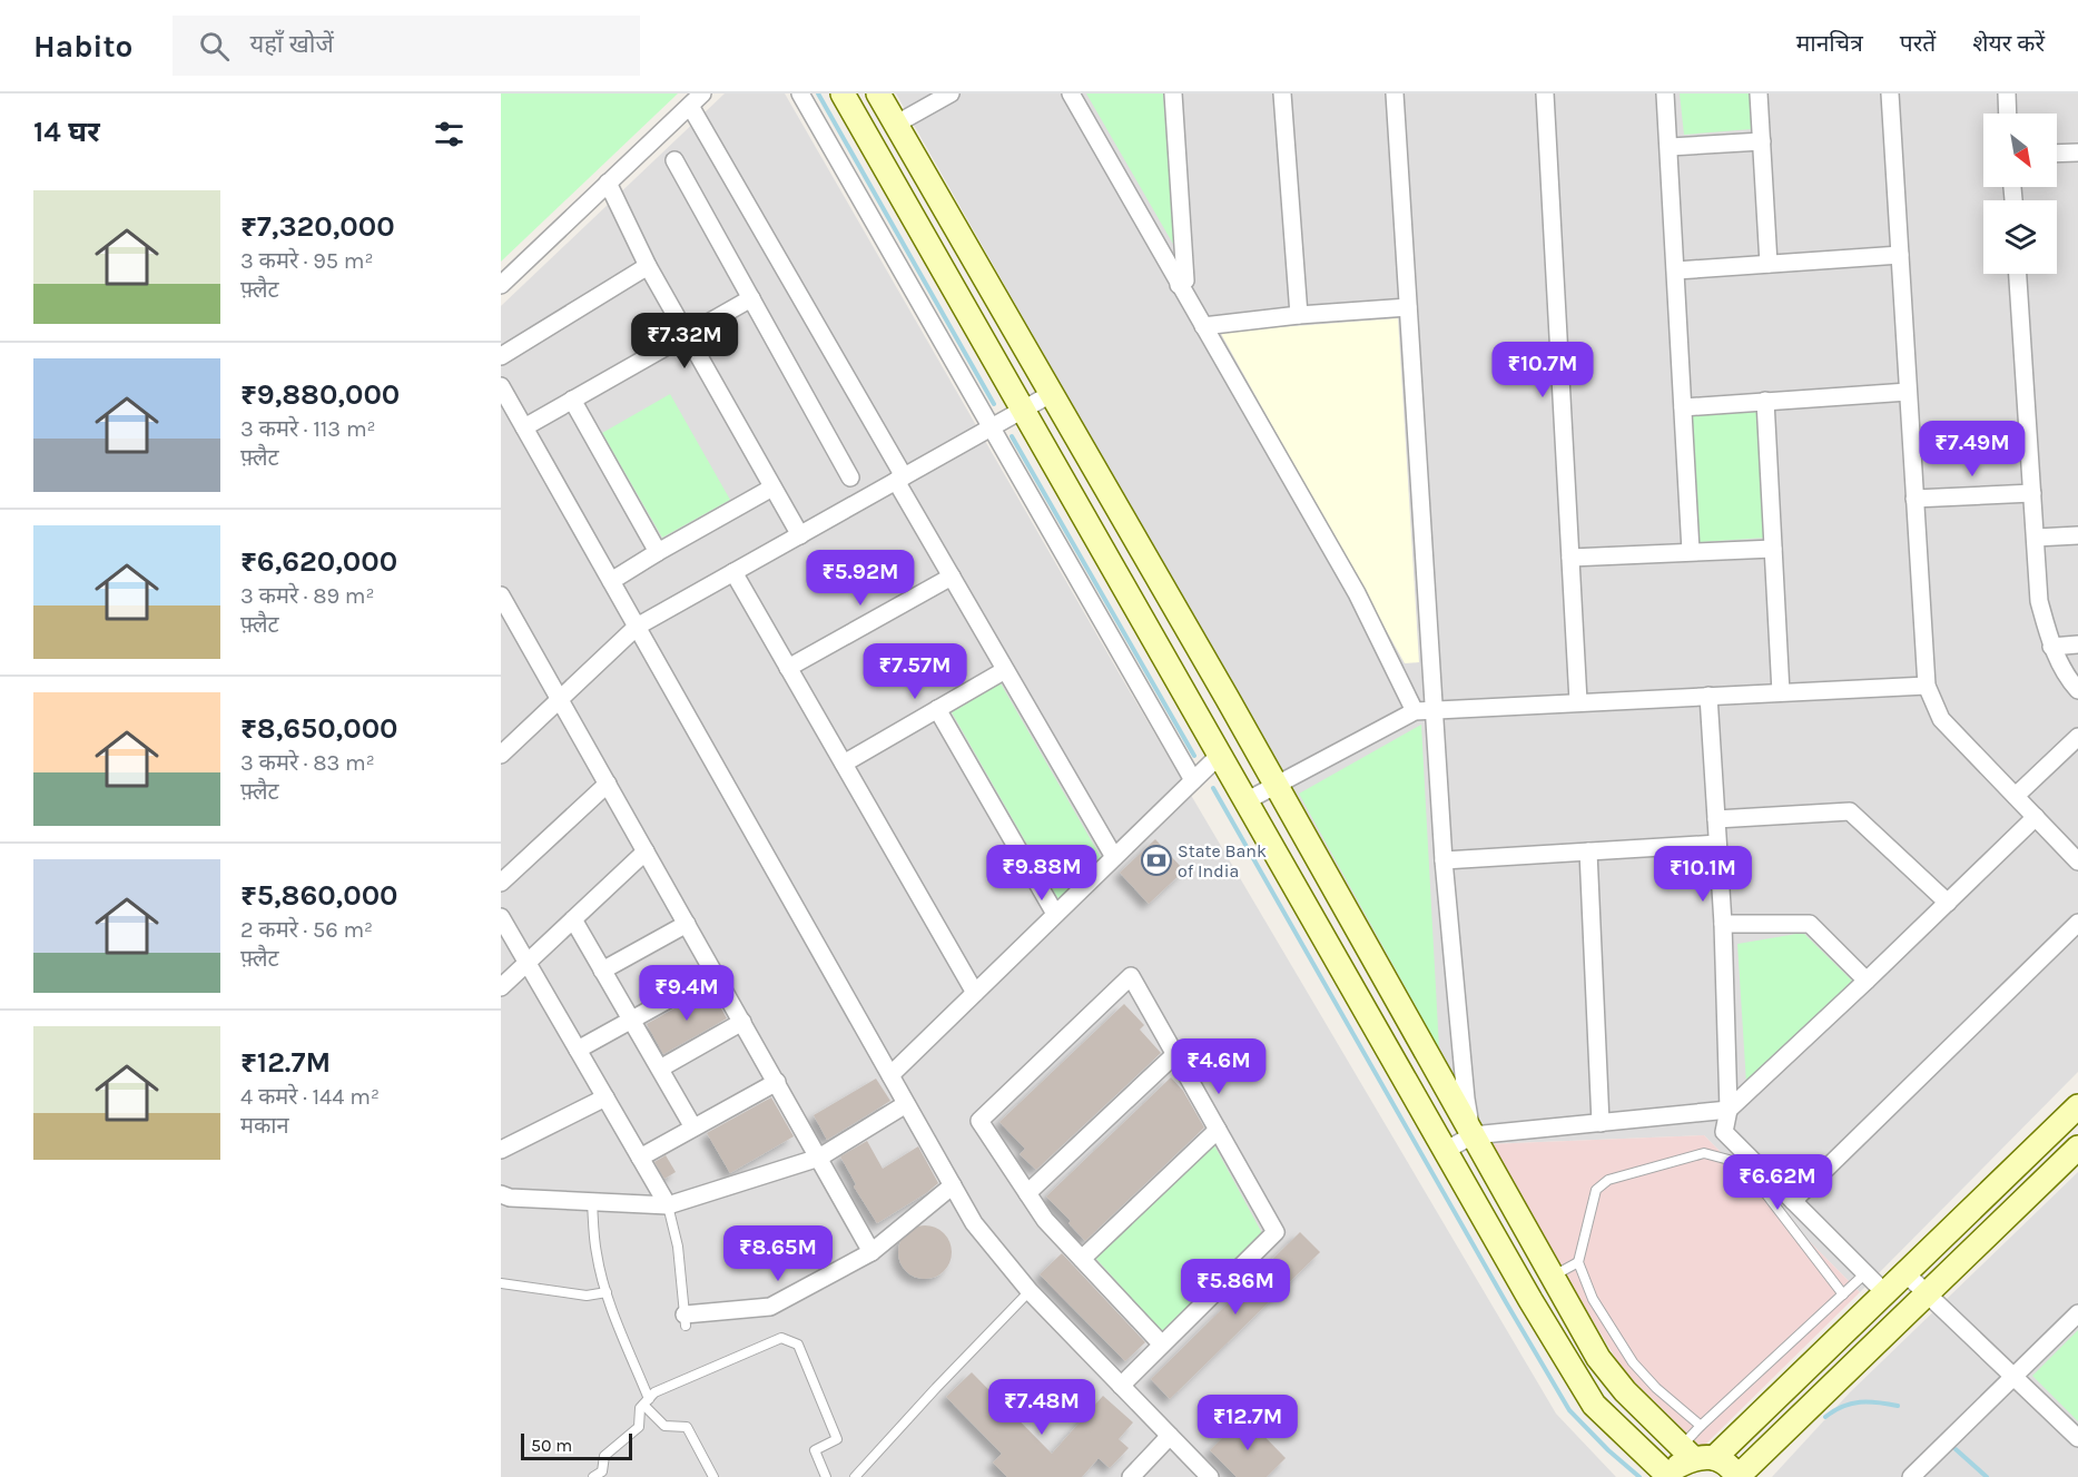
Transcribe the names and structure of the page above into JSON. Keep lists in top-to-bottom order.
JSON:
{
  "places": {
    "bank": ["State Bank of India"]
  },
  "scale_bar": "50 m",
  "north": "bottom right",
  "page": {
    "header": "Habito",
    "search": "यहाँ खोजें",
    "nav": ["मानचित्र", "परतें", "शेयर करें"],
    "heading": "14 घर",
    "list": [
      {
        "name": "₹7,320,000",
        "note": "3 कमरे · 95 m² · फ़्लैट"
      },
      {
        "name": "₹9,880,000",
        "note": "3 कमरे · 113 m² · फ़्लैट"
      },
      {
        "name": "₹6,620,000",
        "note": "3 कमरे · 89 m² · फ़्लैट"
      },
      {
        "name": "₹8,650,000",
        "note": "3 कमरे · 83 m² · फ़्लैट"
      },
      {
        "name": "₹5,860,000",
        "note": "2 कमरे · 56 m² · फ़्लैट"
      },
      {
        "name": "₹12.7M",
        "note": "4 कमरे · 144 m² · मकान"
      }
    ],
    "price": [
      "₹7.32M",
      "₹10.7M",
      "₹7.49M",
      "₹5.92M",
      "₹7.57M",
      "₹9.88M",
      "₹10.1M",
      "₹9.4M",
      "₹4.6M",
      "₹6.62M",
      "₹8.65M",
      "₹5.86M",
      "₹7.48M",
      "₹12.7M"
    ],
    "scale": "50 m"
  }
}
